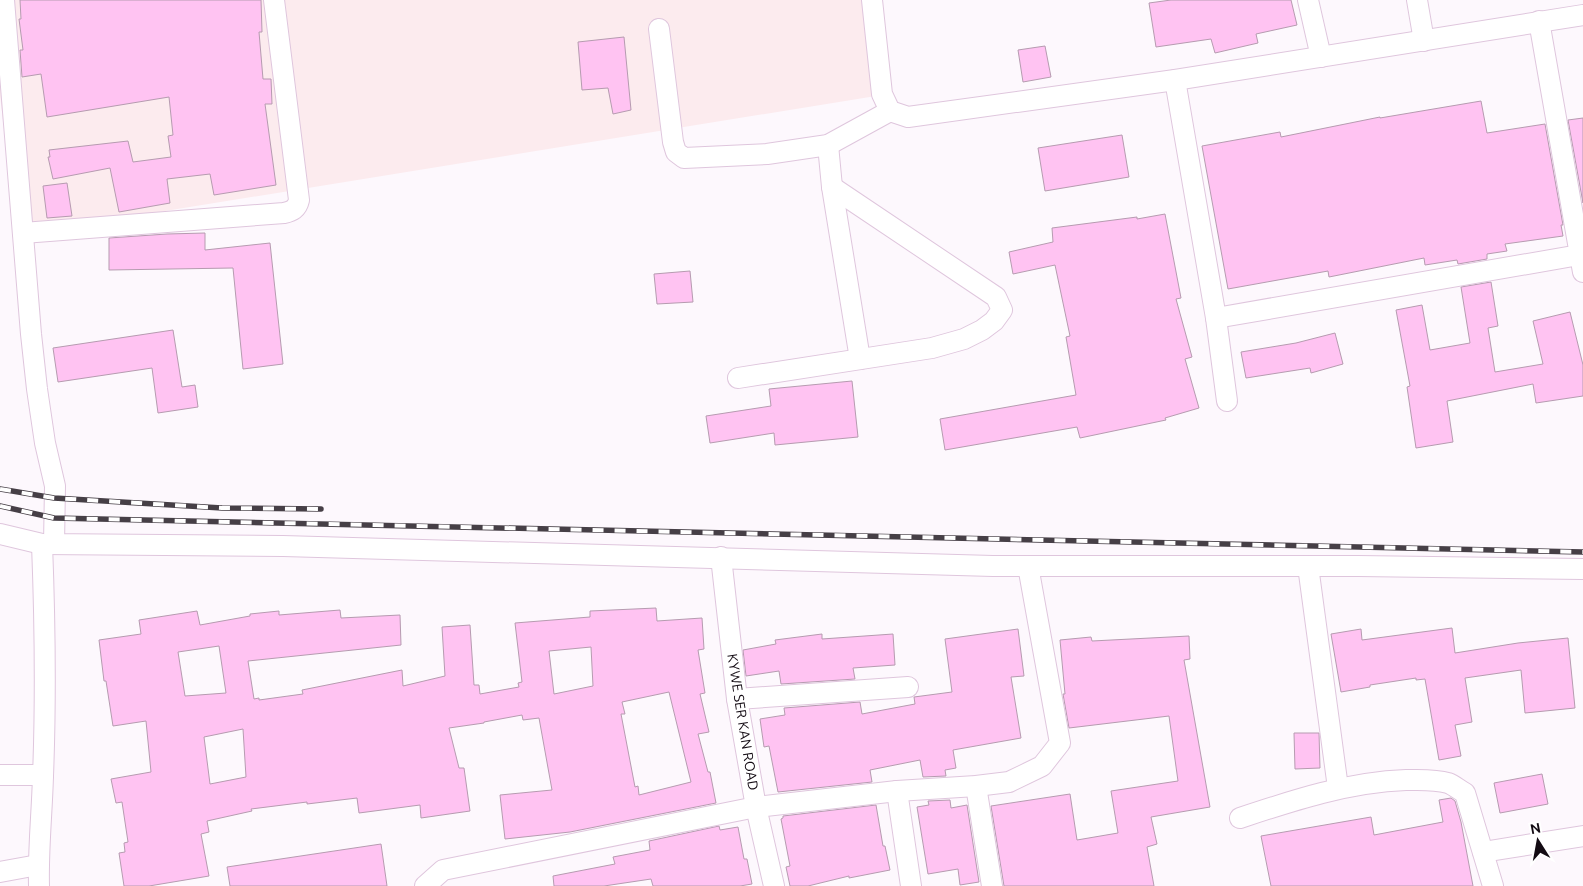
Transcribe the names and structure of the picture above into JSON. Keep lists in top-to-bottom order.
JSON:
{
  "streets": {
    "street": ["KYWE SER KAN ROAD"]
  },
  "north": "top"
}
